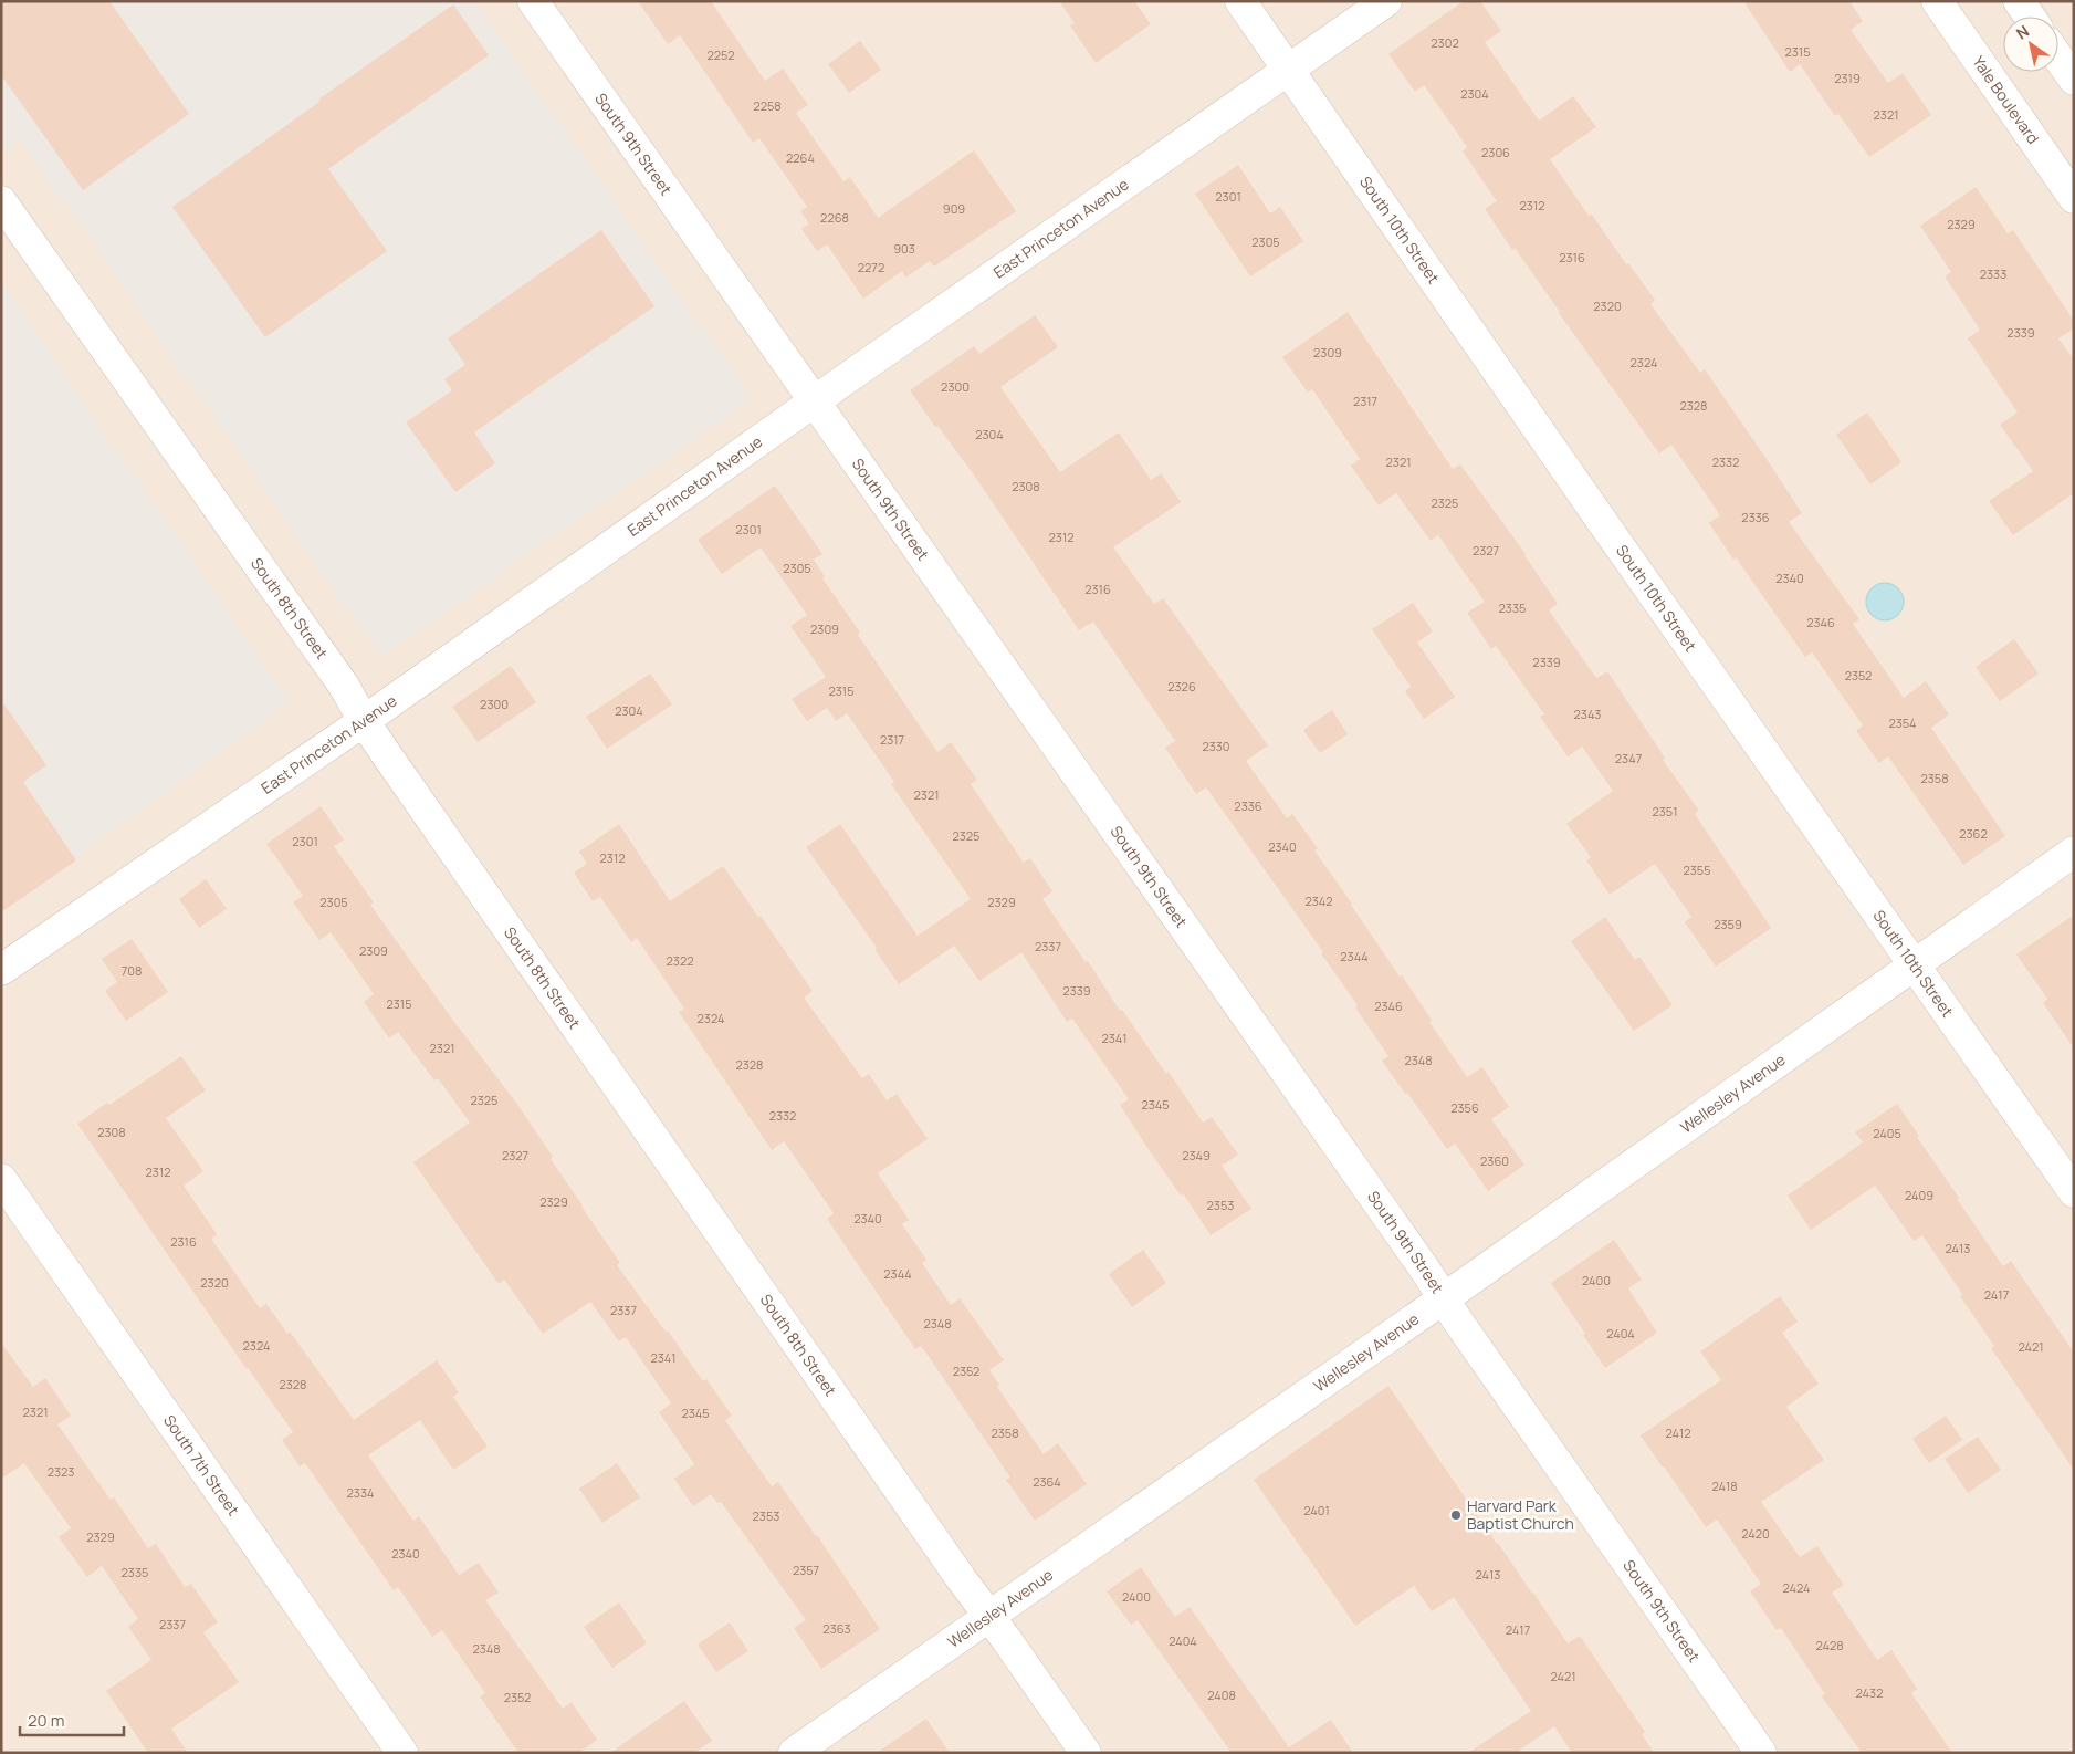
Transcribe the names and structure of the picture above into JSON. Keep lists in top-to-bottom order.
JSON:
{
  "streets": {
    "street": [
      "Yale Boulevard",
      "South 9th Street",
      "East Princeton Avenue",
      "South 10th Street",
      "South 8th Street",
      "Wellesley Avenue",
      "South 7th Street"
    ]
  },
  "crossings": [
    ["South 9th Street", "East Princeton Avenue"],
    ["South 9th Street", "Wellesley Avenue"],
    ["East Princeton Avenue", "South 10th Street"],
    ["East Princeton Avenue", "South 8th Street"],
    ["South 10th Street", "Wellesley Avenue"],
    ["South 8th Street", "Wellesley Avenue"]
  ],
  "places": ["Harvard Park Baptist Church"],
  "house_numbers": [
    "2302",
    "2315",
    "2252",
    "2319",
    "2304",
    "2258",
    "2321",
    "2306",
    "2264",
    "2301",
    "2312",
    "909",
    "2268",
    "2329",
    "2305",
    "903",
    "2316",
    "2272",
    "2333",
    "2320",
    "2339",
    "2309",
    "2324",
    "2300",
    "2317",
    "2328",
    "2304",
    "2321",
    "2332",
    "2308",
    "2325",
    "2336",
    "2301",
    "2312",
    "2327",
    "2305",
    "2340",
    "2316",
    "2335",
    "2346",
    "2309",
    "2339",
    "2352",
    "2326",
    "2315",
    "2300",
    "2304",
    "2343",
    "2354",
    "2317",
    "2330",
    "2347",
    "2358",
    "2321",
    "2336",
    "2351",
    "2362",
    "2325",
    "2301",
    "2340",
    "2312",
    "2355",
    "2342",
    "2305",
    "2329",
    "2359",
    "2337",
    "2309",
    "2344",
    "2322",
    "708",
    "2339",
    "2315",
    "2346",
    "2324",
    "2341",
    "2321",
    "2348",
    "2328",
    "2325",
    "2345",
    "2356",
    "2332",
    "2308",
    "2405",
    "2327",
    "2349",
    "2360",
    "2312",
    "2409",
    "2329",
    "2353",
    "2340",
    "2316",
    "2413",
    "2344",
    "2400",
    "2320",
    "2417",
    "2337",
    "2348",
    "2404",
    "2324",
    "2421",
    "2341",
    "2352",
    "2328",
    "2321",
    "2345",
    "2358",
    "2412",
    "2323",
    "2364",
    "2418",
    "2334",
    "2401",
    "2353",
    "2420",
    "2329",
    "2340",
    "2357",
    "2335",
    "2413",
    "2424",
    "2400",
    "2337",
    "2363",
    "2417",
    "2404",
    "2428",
    "2348",
    "2421",
    "2432",
    "2408",
    "2352"
  ],
  "scale_bar": "20 m",
  "north": "top left"
}
